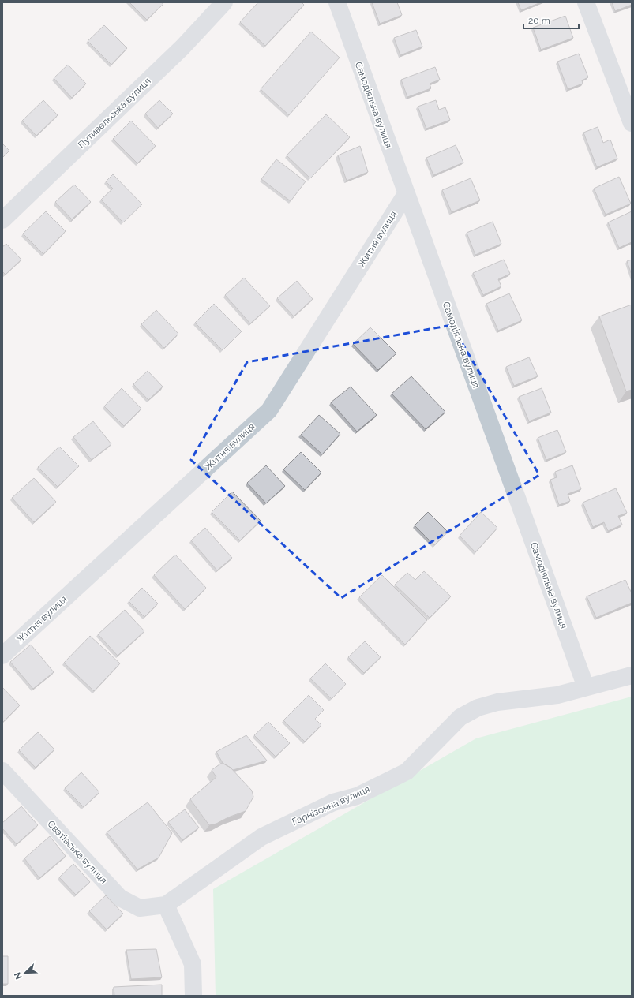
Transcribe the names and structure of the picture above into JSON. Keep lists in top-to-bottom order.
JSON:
{
  "streets": {
    "street": [
      "Самодіяльна вулиця",
      "Путивельська вулиця",
      "Житня вулиця",
      "Гарнізонна вулиця",
      "Сватівська вулиця"
    ]
  },
  "crossings": [
    ["Самодіяльна вулиця", "Житня вулиця"],
    ["Самодіяльна вулиця", "Гарнізонна вулиця"],
    ["Гарнізонна вулиця", "Сватівська вулиця"]
  ],
  "scale_bar": "20 m",
  "north": "bottom left"
}
